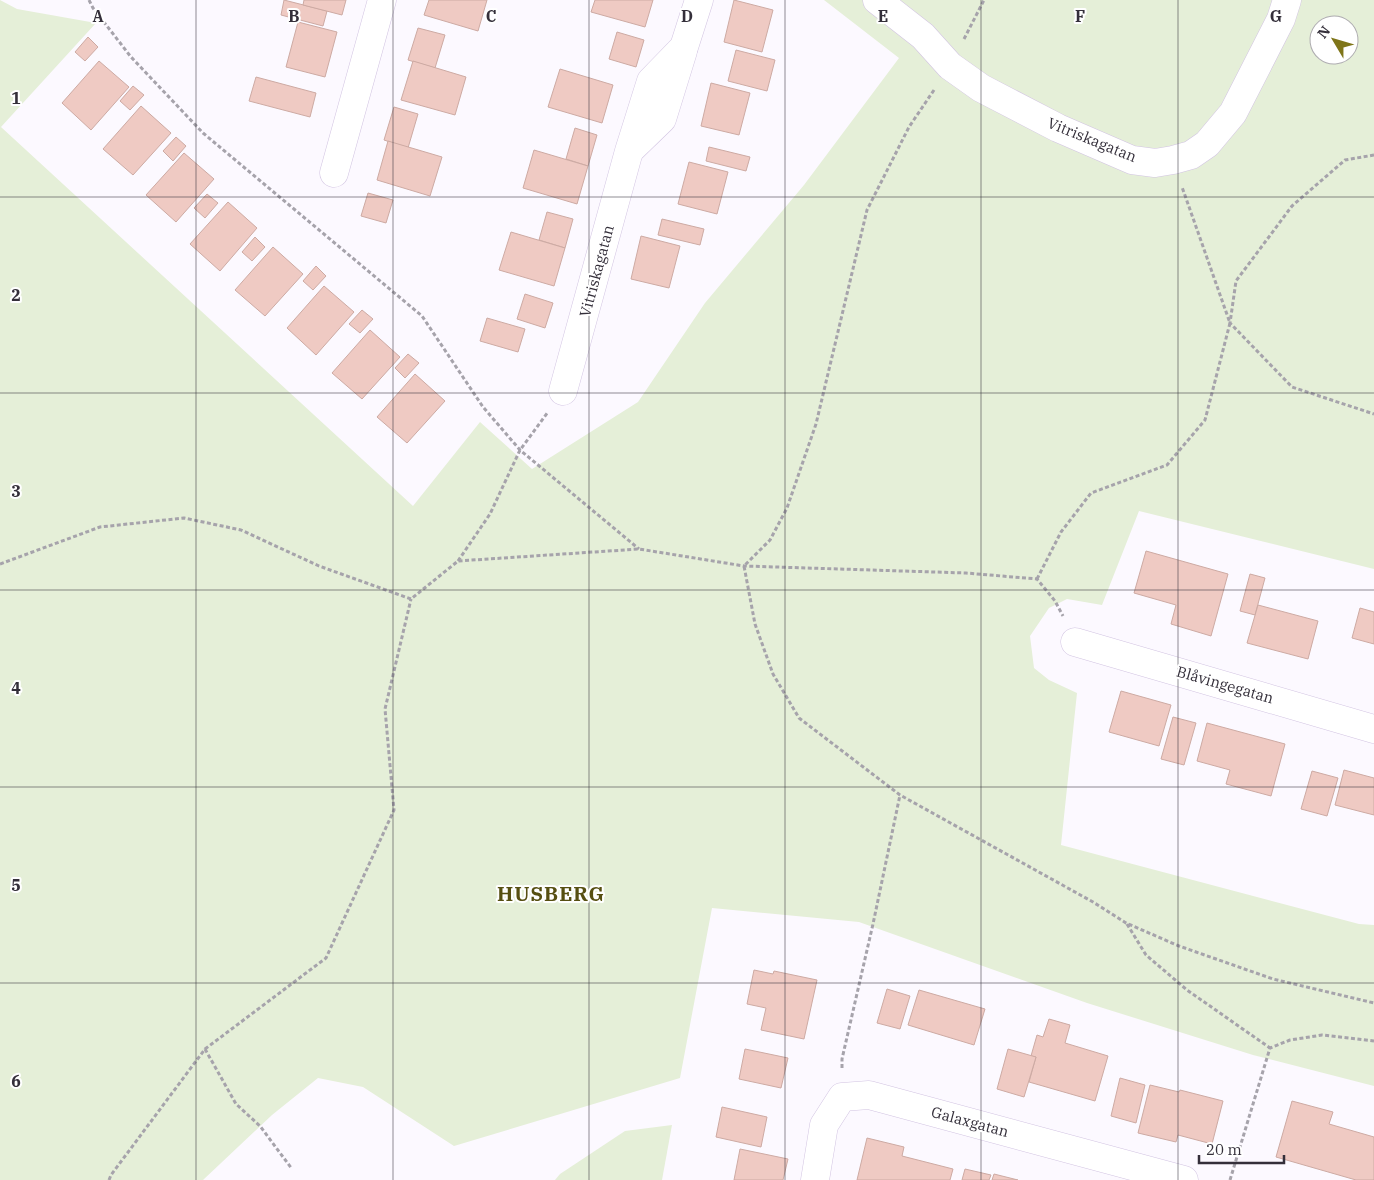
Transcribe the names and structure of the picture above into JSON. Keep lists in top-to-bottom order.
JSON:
{
  "streets": {
    "street": ["Vitriskagatan", "Blåvingegatan", "Galaxgatan"]
  },
  "districts": ["HUSBERG"],
  "scale_bar": "20 m",
  "north": "top left",
  "grid": {
    "columns": [
      "A",
      "B",
      "C",
      "D",
      "E",
      "F",
      "G"
    ],
    "rows": [
      "1",
      "2",
      "3",
      "4",
      "5",
      "6"
    ]
  }
}
